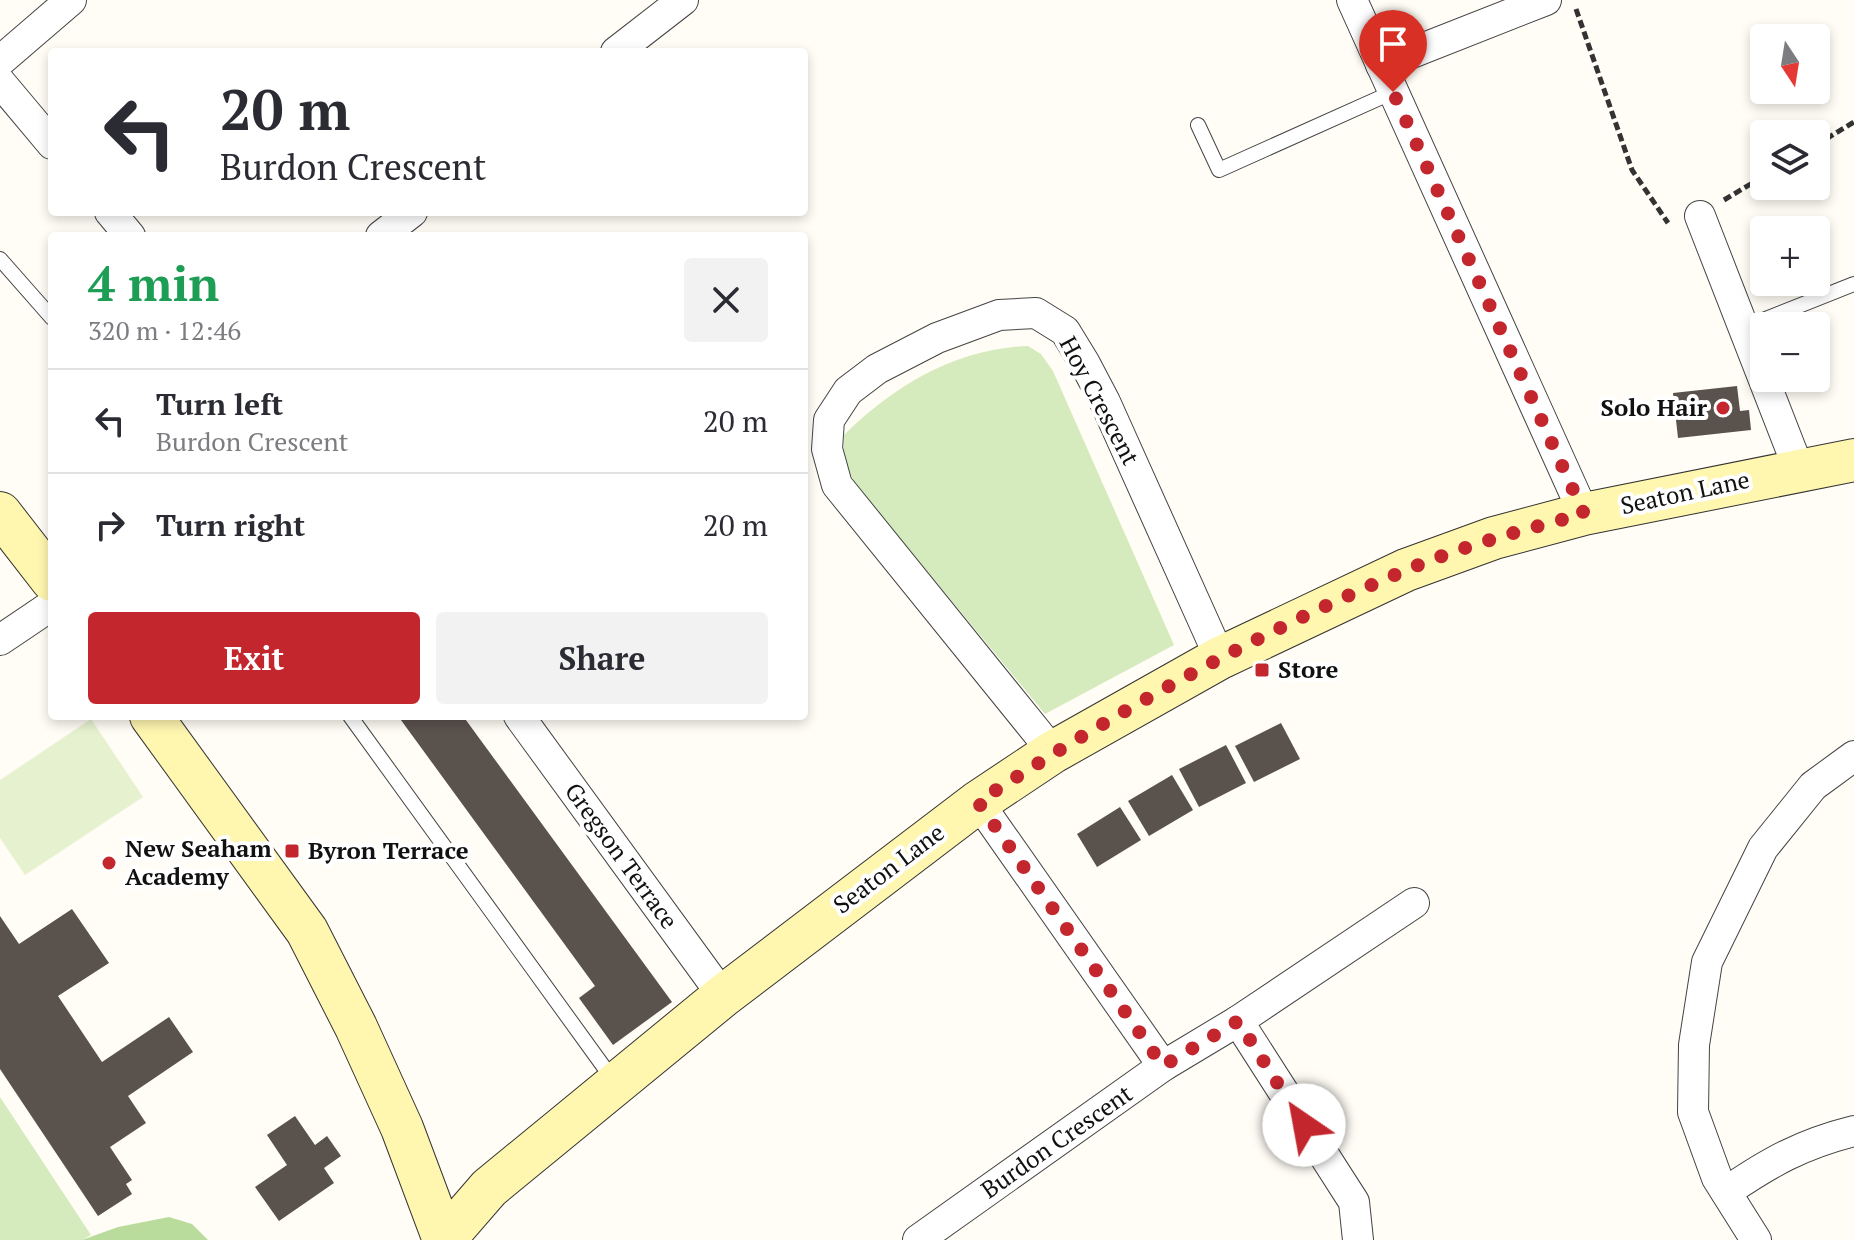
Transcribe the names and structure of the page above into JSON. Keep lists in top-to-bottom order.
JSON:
{
  "streets": {
    "main road": ["Seaton Lane"],
    "street": ["Hoy Crescent", "Gregson Terrace", "Burdon Crescent"]
  },
  "crossings": [
    ["Hoy Crescent", "Seaton Lane"],
    ["Seaton Lane", "Gregson Terrace"]
  ],
  "places": {
    "other": ["Solo Hair", "New Seaham Academy"],
    "transit": ["Store", "Byron Terrace"]
  },
  "north": "bottom",
  "page": {
    "map_buttons": ["+", "−"],
    "turn": ["20 m", "Burdon Crescent"],
    "heading": ["4 min", "320 m · 12:46"],
    "list": [
      {
        "name": "Turn left",
        "note": "Burdon Crescent",
        "value": "20 m"
      },
      {
        "name": "Turn right",
        "value": "20 m"
      }
    ],
    "buttons": ["Exit", "Share"]
  }
}
